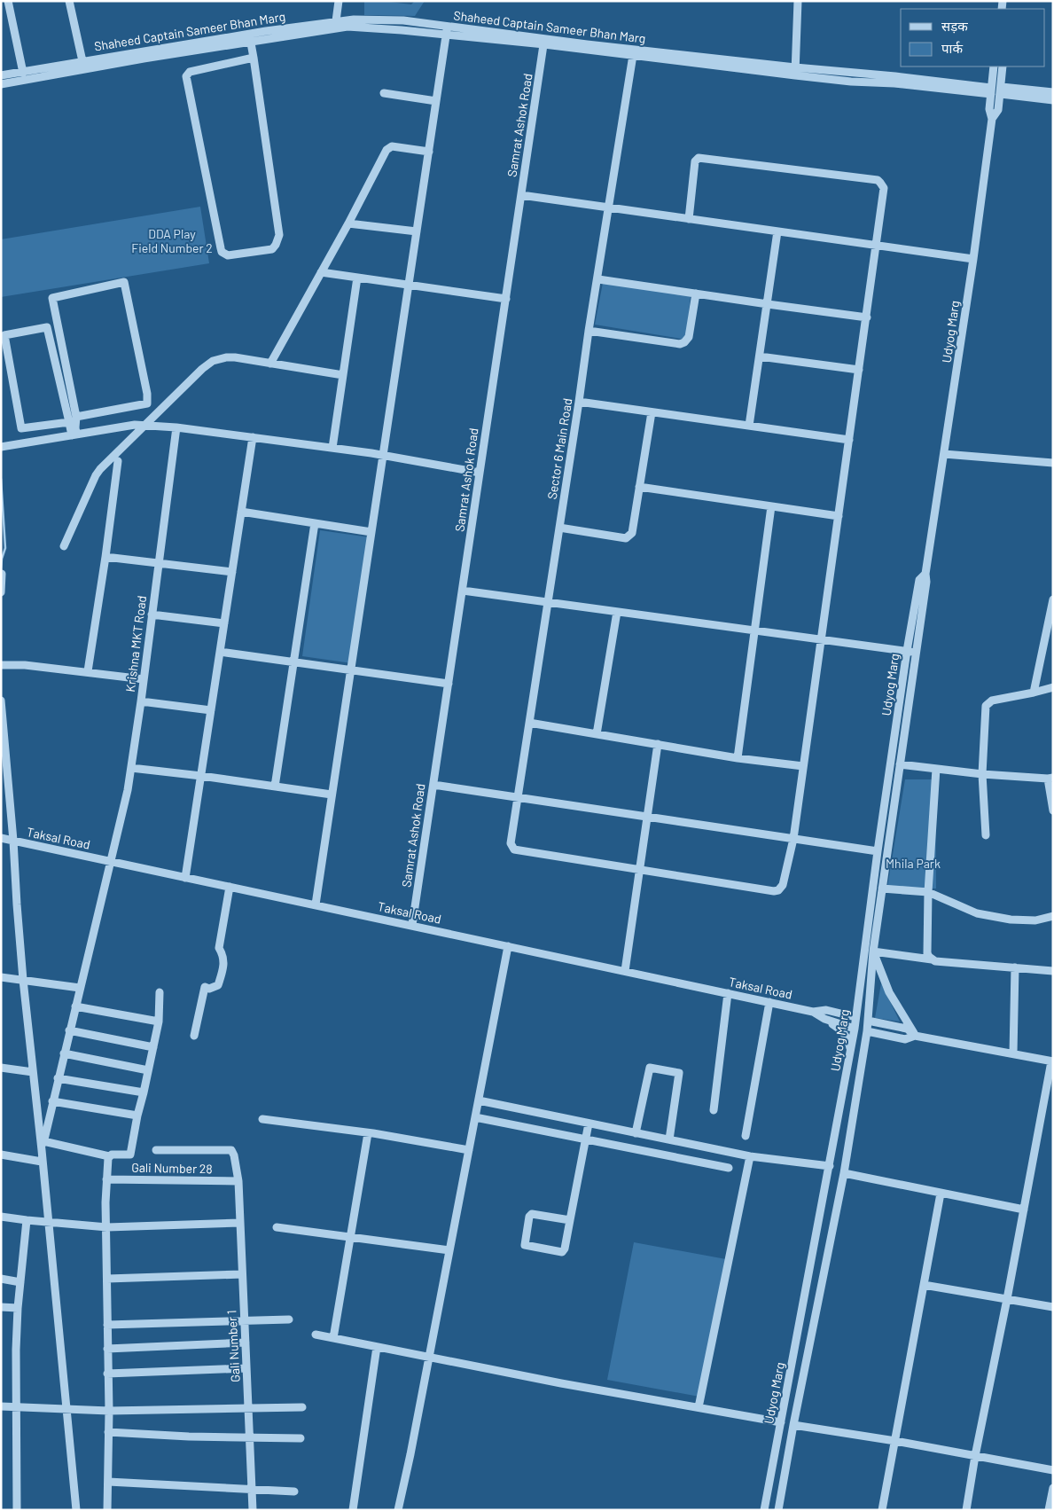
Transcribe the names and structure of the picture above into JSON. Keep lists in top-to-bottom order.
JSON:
{
  "streets": {
    "street": [
      "Shaheed Captain Sameer Bhan Marg",
      "Samrat Ashok Road",
      "Udyog Marg",
      "Sector 6 Main Road",
      "Krishna MKT Road",
      "Taksal Road",
      "Gali Number 28",
      "Gali Number 1"
    ]
  },
  "crossings": [
    ["Shaheed Captain Sameer Bhan Marg", "Samrat Ashok Road"],
    ["Shaheed Captain Sameer Bhan Marg", "Udyog Marg"],
    ["Shaheed Captain Sameer Bhan Marg", "Sector 6 Main Road"],
    ["Samrat Ashok Road", "Taksal Road"],
    ["Udyog Marg", "Taksal Road"],
    ["Krishna MKT Road", "Taksal Road"],
    ["Gali Number 28", "Gali Number 1"]
  ],
  "parks": ["DDA Play Field Number 2", "Mhila Park"],
  "legend": ["सड़क", "पार्क"]
}
